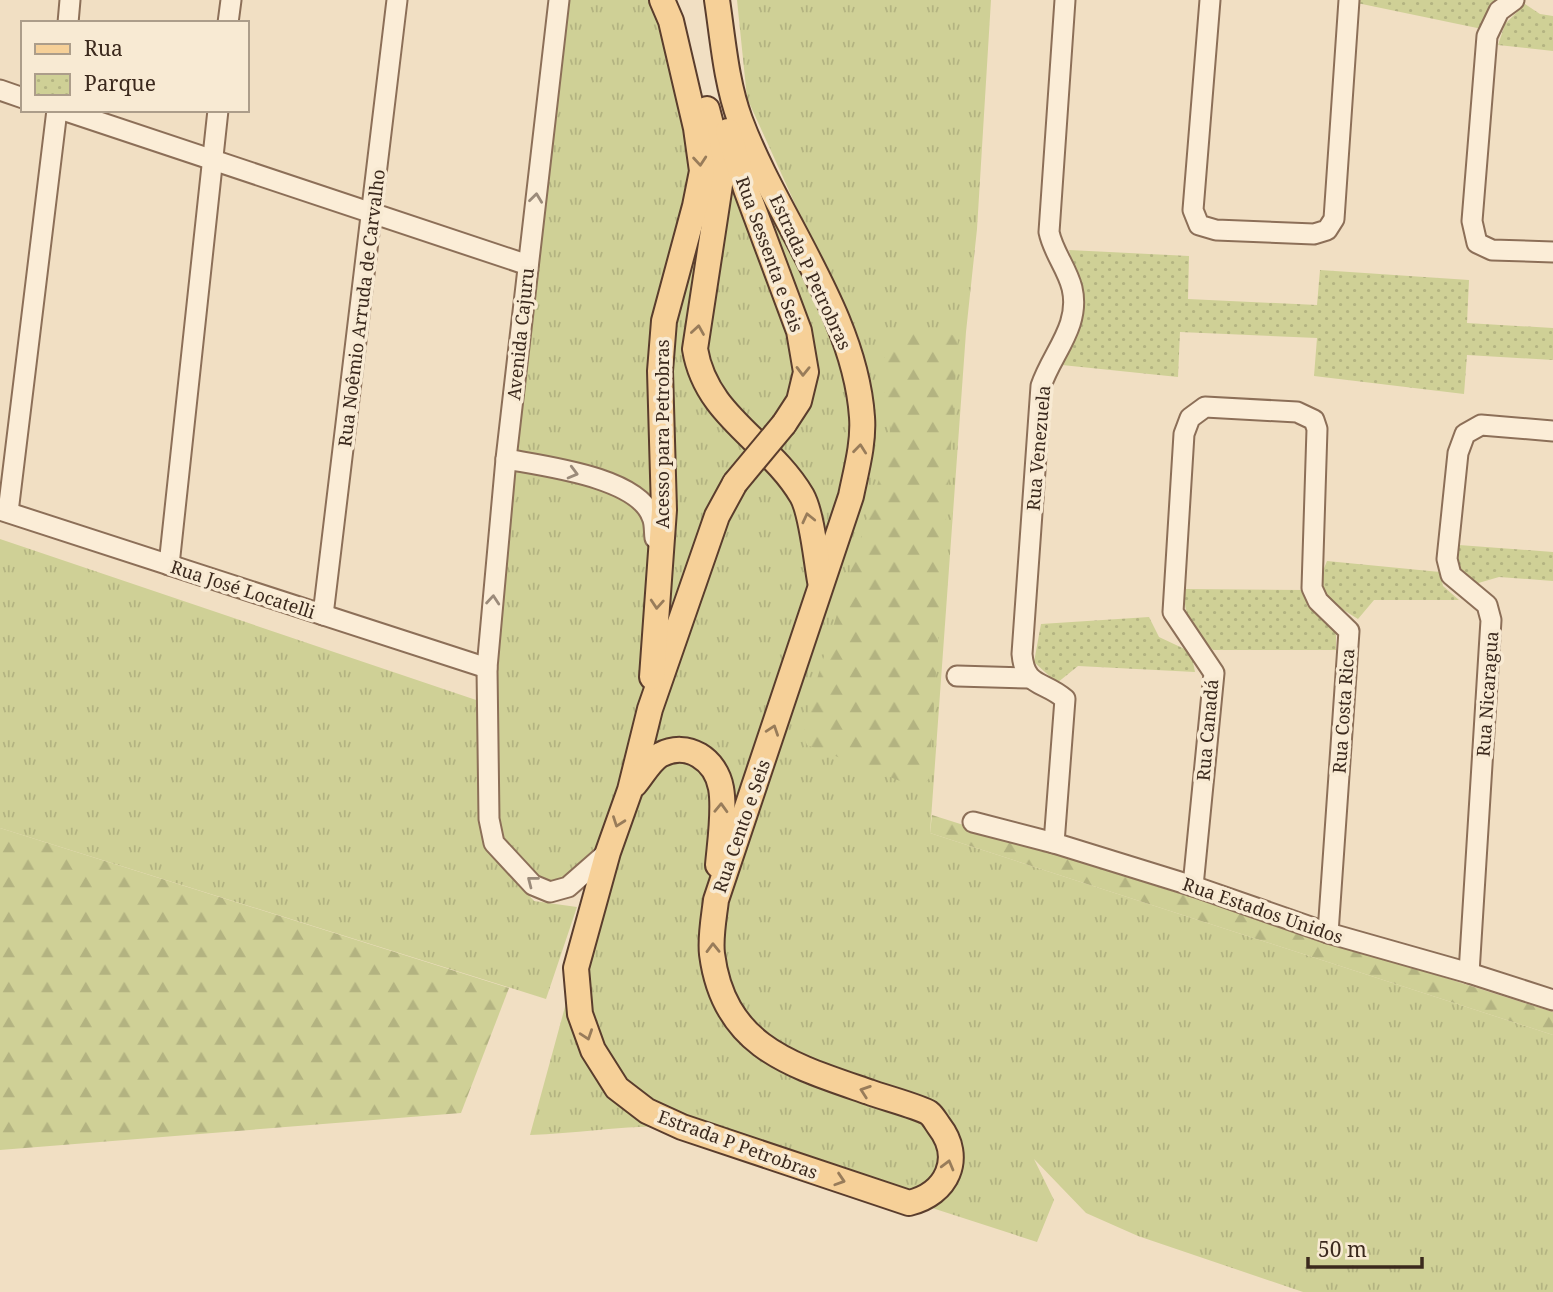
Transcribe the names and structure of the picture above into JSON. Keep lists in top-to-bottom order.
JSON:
{
  "streets": {
    "main road": [
      "Rua Sessenta e Seis",
      "Estrada P Petrobras",
      "Acesso para Petrobras",
      "Rua Cento e Seis"
    ],
    "street": [
      "Rua Noêmio Arruda de Carvalho",
      "Avenida Cajuru",
      "Rua Venezuela",
      "Rua José Locatelli",
      "Rua Nicaragua",
      "Rua Costa Rica",
      "Rua Canadá",
      "Rua Estados Unidos"
    ]
  },
  "crossings": [
    ["Rua Sessenta e Seis", "Acesso para Petrobras"],
    ["Estrada P Petrobras", "Acesso para Petrobras"],
    ["Estrada P Petrobras", "Rua Cento e Seis"],
    ["Rua Noêmio Arruda de Carvalho", "Rua José Locatelli"],
    ["Avenida Cajuru", "Acesso para Petrobras"],
    ["Avenida Cajuru", "Rua José Locatelli"],
    ["Rua Nicaragua", "Rua Estados Unidos"],
    ["Rua Costa Rica", "Rua Canadá"],
    ["Rua Costa Rica", "Rua Estados Unidos"],
    ["Rua Canadá", "Rua Estados Unidos"]
  ],
  "one_way": ["Avenida Cajuru"],
  "legend": ["Rua", "Parque"],
  "scale_bar": "50 m"
}
